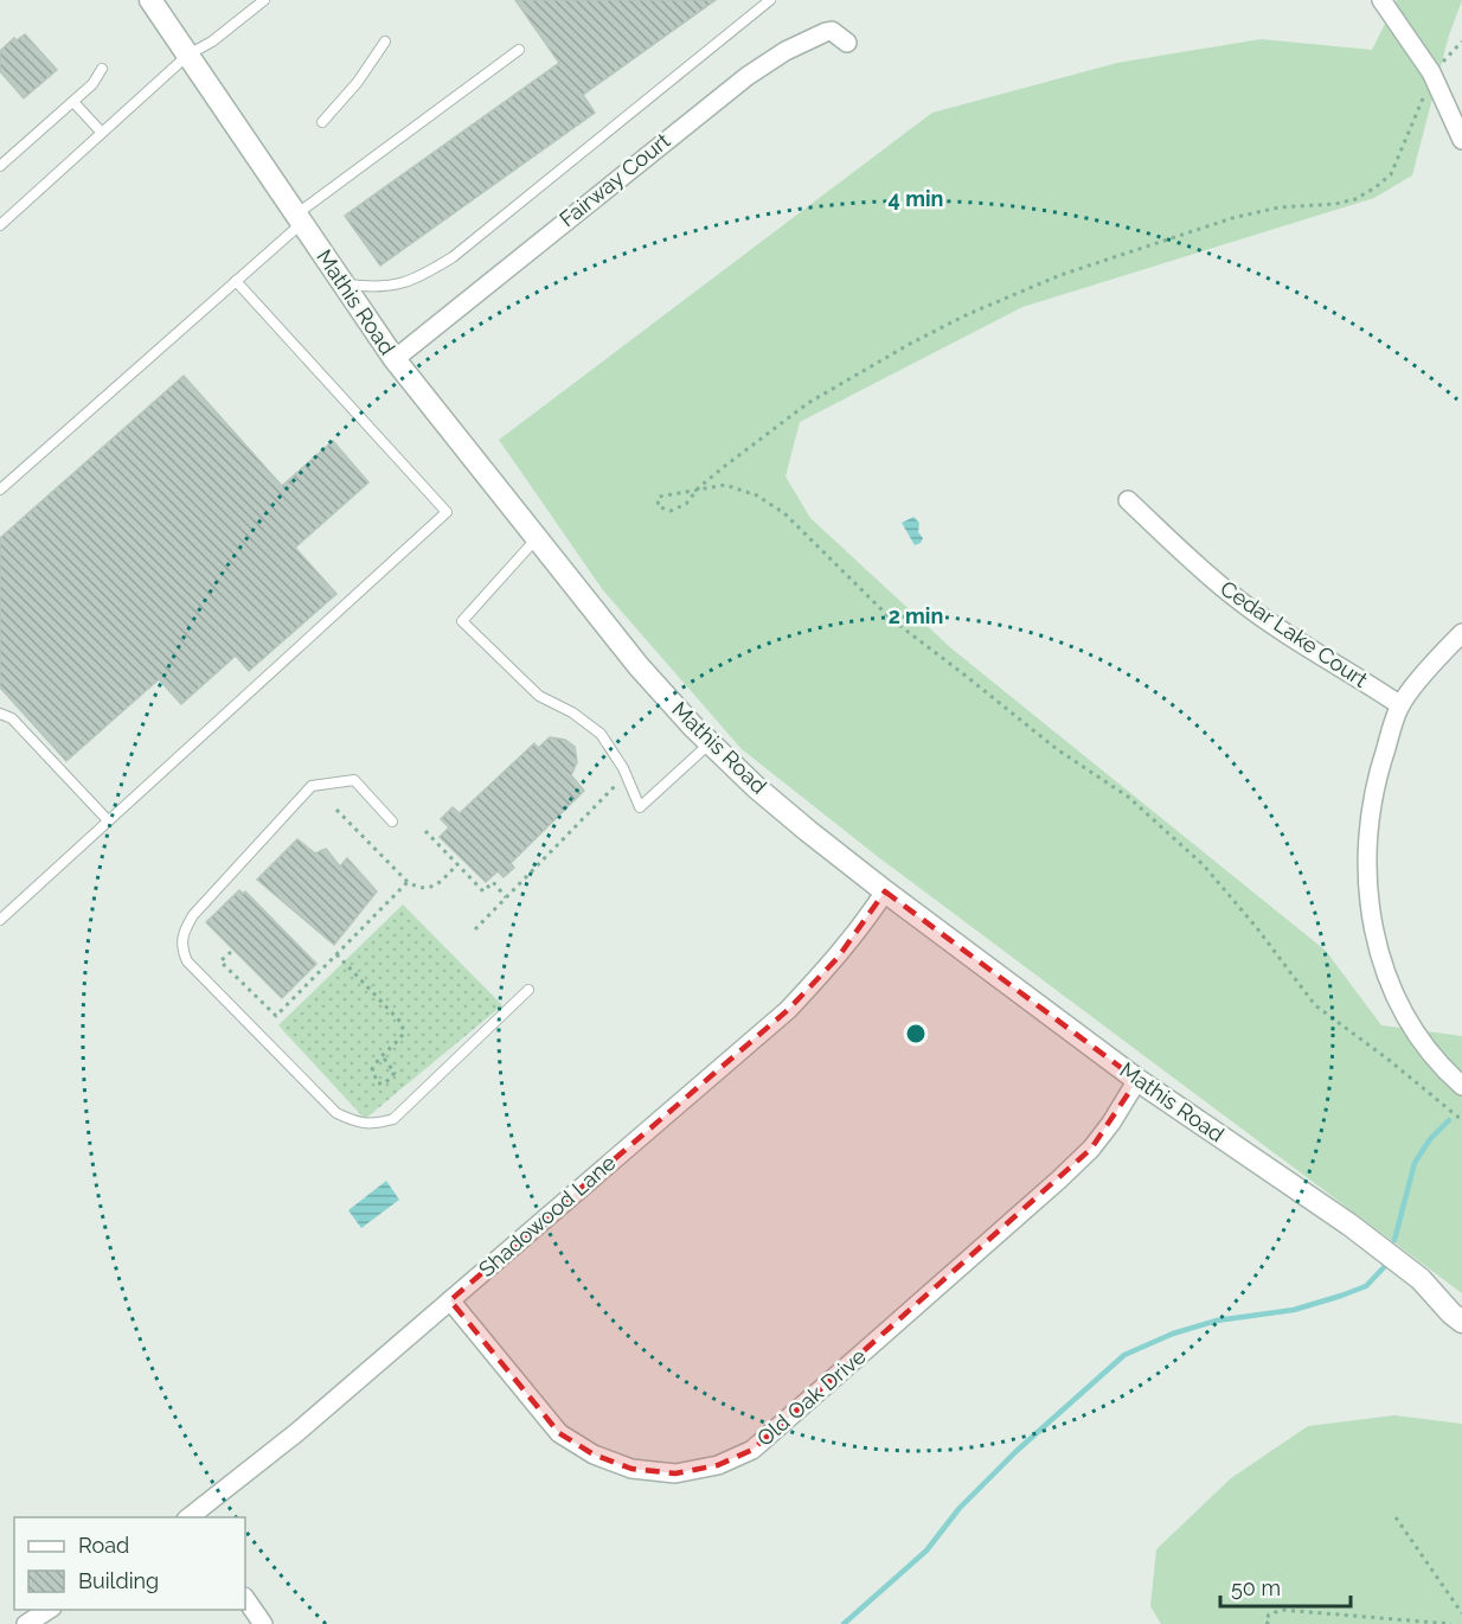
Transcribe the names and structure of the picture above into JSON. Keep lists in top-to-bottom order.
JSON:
{
  "streets": {
    "street": [
      "Fairway Court",
      "Mathis Road",
      "Cedar Lake Court",
      "Shadowood Lane",
      "Old Oak Drive"
    ]
  },
  "crossings": [
    ["Fairway Court", "Mathis Road"],
    ["Mathis Road", "Shadowood Lane"],
    ["Mathis Road", "Old Oak Drive"],
    ["Shadowood Lane", "Old Oak Drive"]
  ],
  "legend": ["Road", "Building"],
  "scale_bar": "50 m",
  "rings": ["4 min", "2 min"]
}
